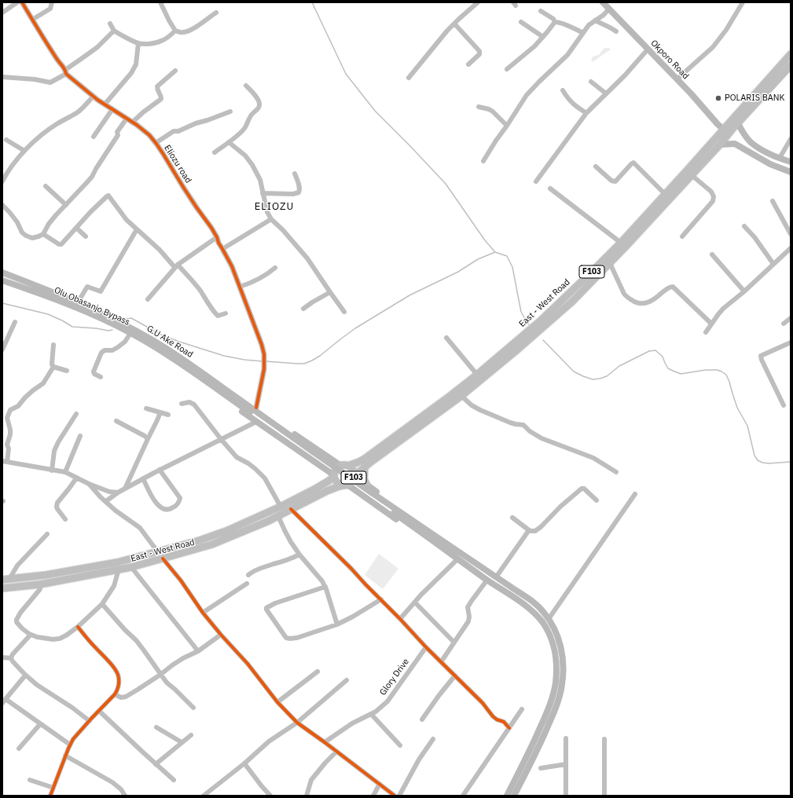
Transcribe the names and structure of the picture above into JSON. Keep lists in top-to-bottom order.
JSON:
{
  "streets": {
    "main road": [
      "Okporo Road",
      "F103",
      "East - West Road",
      "Olu Obasanjo Bypass",
      "G.U Ake Road"
    ],
    "street": ["Eliozu road", "Glory Drive"]
  },
  "crossings": [
    ["Okporo Road", "East - West Road"],
    ["F103", "East - West Road"],
    ["Olu Obasanjo Bypass", "G.U Ake Road"]
  ],
  "districts": ["ELIOZU"],
  "places": ["POLARIS BANK"]
}
